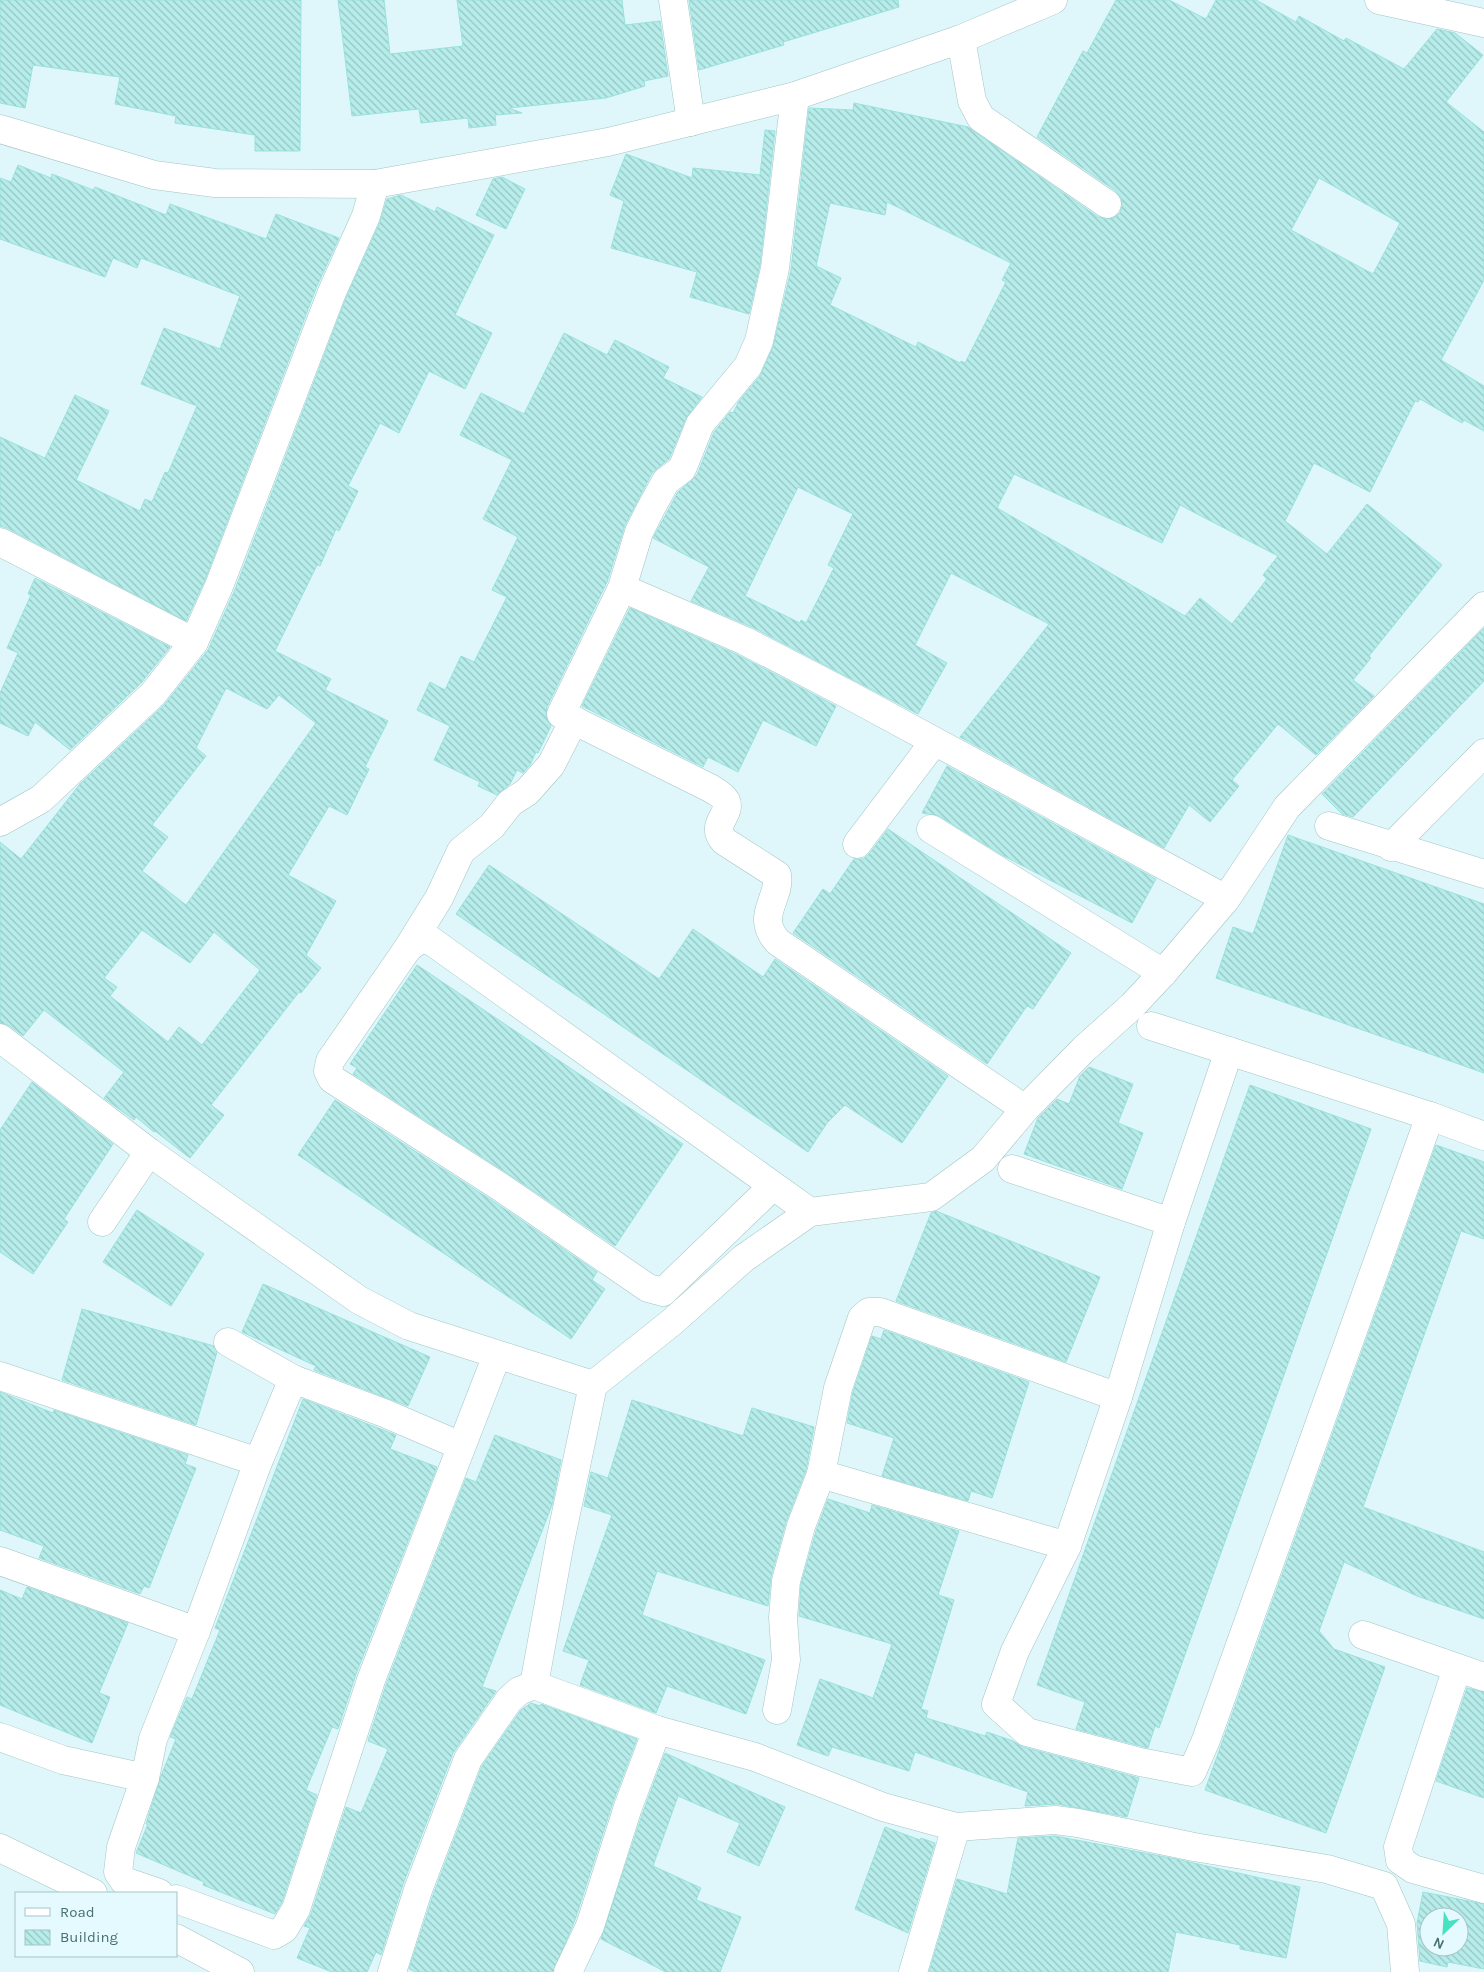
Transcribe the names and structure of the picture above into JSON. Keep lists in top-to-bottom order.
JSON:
{
  "legend": ["Road", "Building"],
  "north": "bottom left"
}
